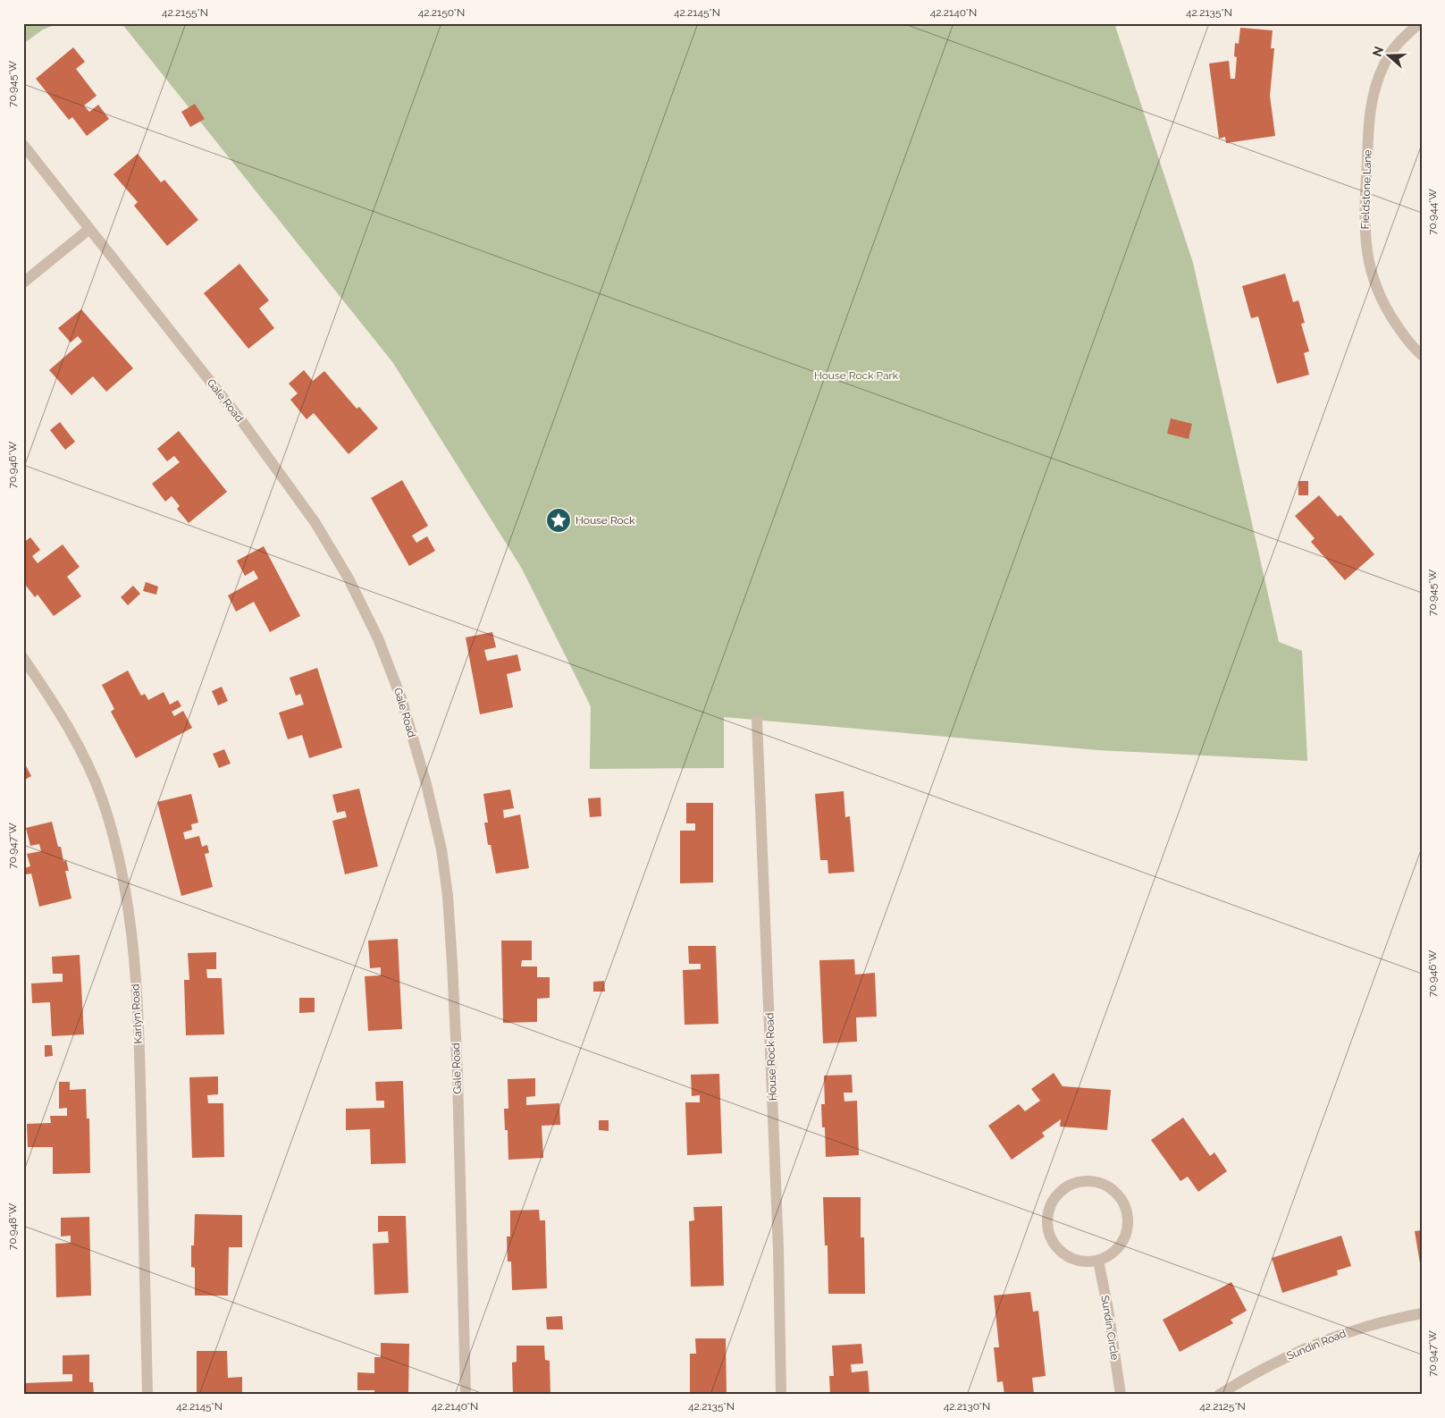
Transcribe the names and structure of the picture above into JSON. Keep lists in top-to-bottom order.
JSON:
{
  "streets": {
    "street": [
      "Fieldstone Lane",
      "Gale Road",
      "Karlyn Road",
      "House Rock Road",
      "Sundin Circle",
      "Sundin Road"
    ]
  },
  "parks": ["House Rock Park"],
  "places": {
    "place": ["House Rock"]
  },
  "north": "left",
  "coordinates": [
    "42.2155°N",
    "42.2150°N",
    "42.2145°N",
    "42.2140°N",
    "42.2135°N",
    "70.945°W",
    "70.944°W",
    "70.946°W",
    "70.947°W",
    "70.948°W",
    "42.2130°N",
    "42.2125°N"
  ]
}
